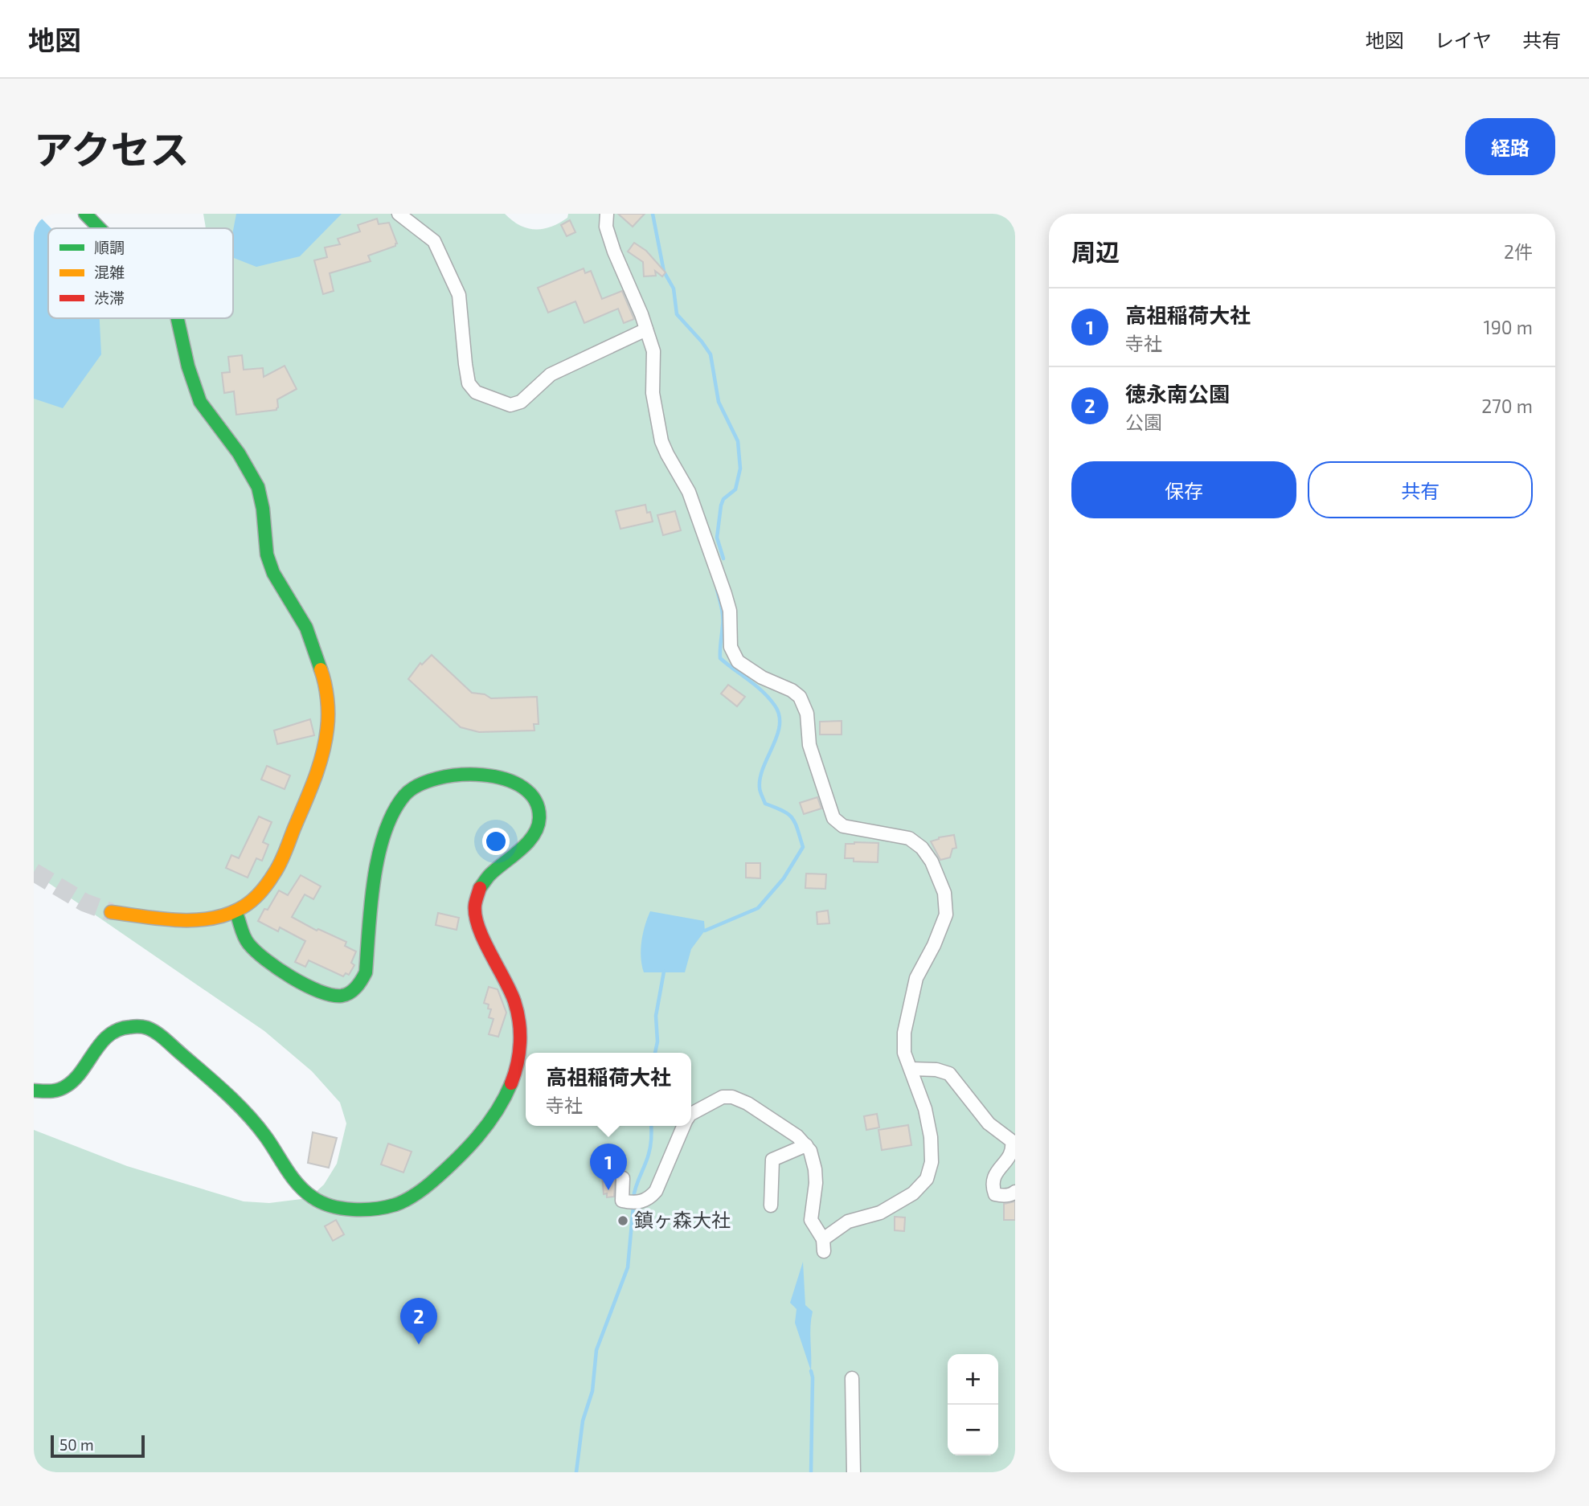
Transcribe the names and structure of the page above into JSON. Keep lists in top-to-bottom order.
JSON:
{
  "places": ["鎮ヶ森大社"],
  "legend": ["順調", "混雑", "渋滞"],
  "scale_bar": "50 m",
  "page": {
    "header": "地図",
    "nav": ["地図", "レイヤ", "共有"],
    "title": "アクセス",
    "buttons": [
      "経路",
      ["保存", "共有"]
    ],
    "heading": ["周辺", "2件"],
    "list": [
      {
        "mark": "1",
        "name": "高祖稲荷大社",
        "note": "寺社",
        "value": "190 m"
      },
      {
        "mark": "2",
        "name": "徳永南公園",
        "note": "公園",
        "value": "270 m"
      }
    ],
    "popup": ["高祖稲荷大社", "寺社"],
    "pins": ["1", "2"],
    "map_buttons": ["+", "−"],
    "scale": "50 m"
  }
}
